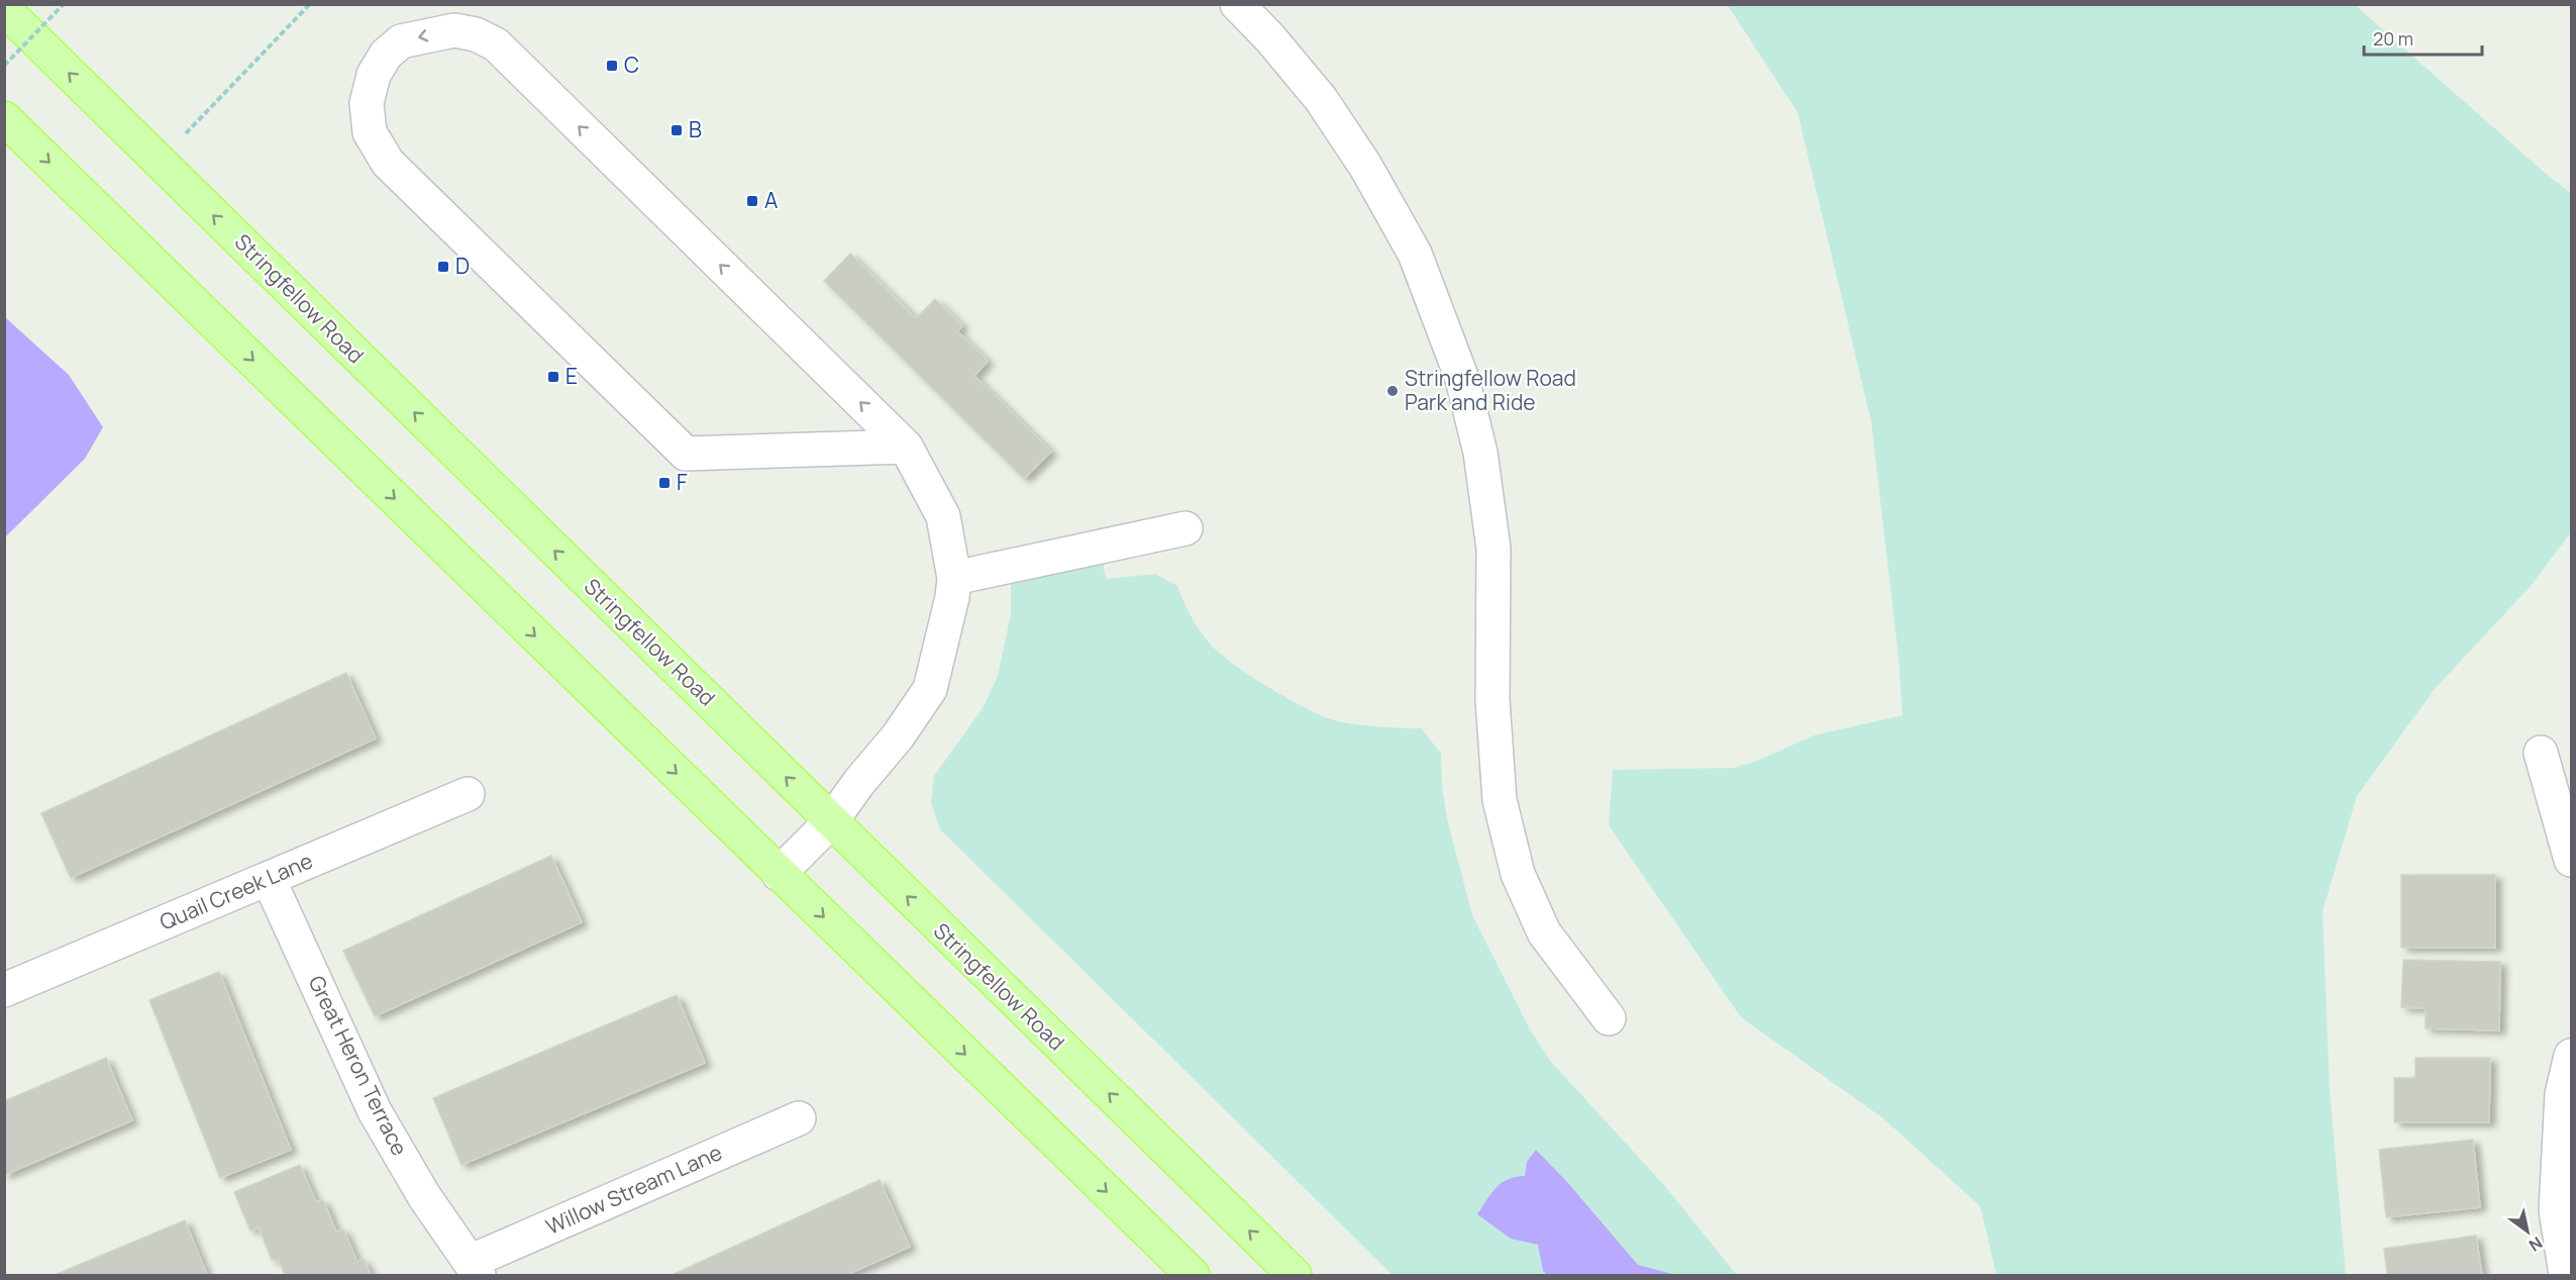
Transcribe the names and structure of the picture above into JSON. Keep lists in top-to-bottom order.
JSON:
{
  "streets": {
    "main road": ["Stringfellow Road"],
    "street": ["Quail Creek Lane", "Great Heron Terrace", "Willow Stream Lane"]
  },
  "crossings": [
    ["Quail Creek Lane", "Great Heron Terrace"],
    ["Great Heron Terrace", "Willow Stream Lane"]
  ],
  "places": {
    "transit": [
      "C",
      "B",
      "A",
      "D",
      "E",
      "F"
    ],
    "other": ["Stringfellow Road Park and Ride"]
  },
  "scale_bar": "20 m",
  "north": "bottom right"
}
